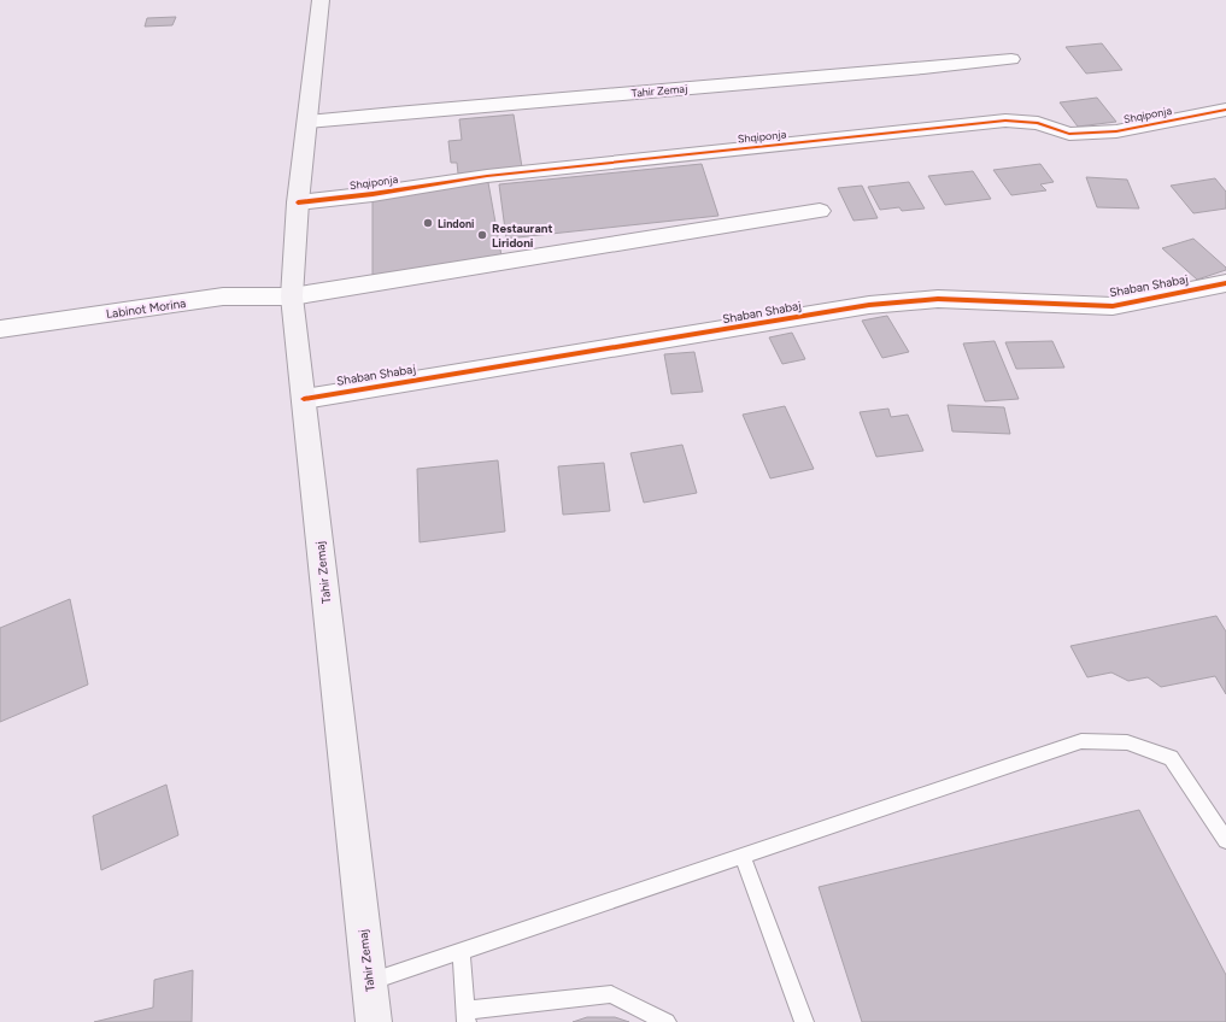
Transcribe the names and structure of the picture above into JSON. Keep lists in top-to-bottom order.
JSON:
{
  "streets": {
    "main road": ["Tahir Zemaj"],
    "street": ["Shqiponja", "Shaban Shabaj", "Labinot Morina"]
  },
  "crossings": [
    ["Tahir Zemaj", "Shqiponja"],
    ["Tahir Zemaj", "Shaban Shabaj"],
    ["Tahir Zemaj", "Labinot Morina"]
  ],
  "places": ["Lindoni", "Restaurant Liridoni"]
}
